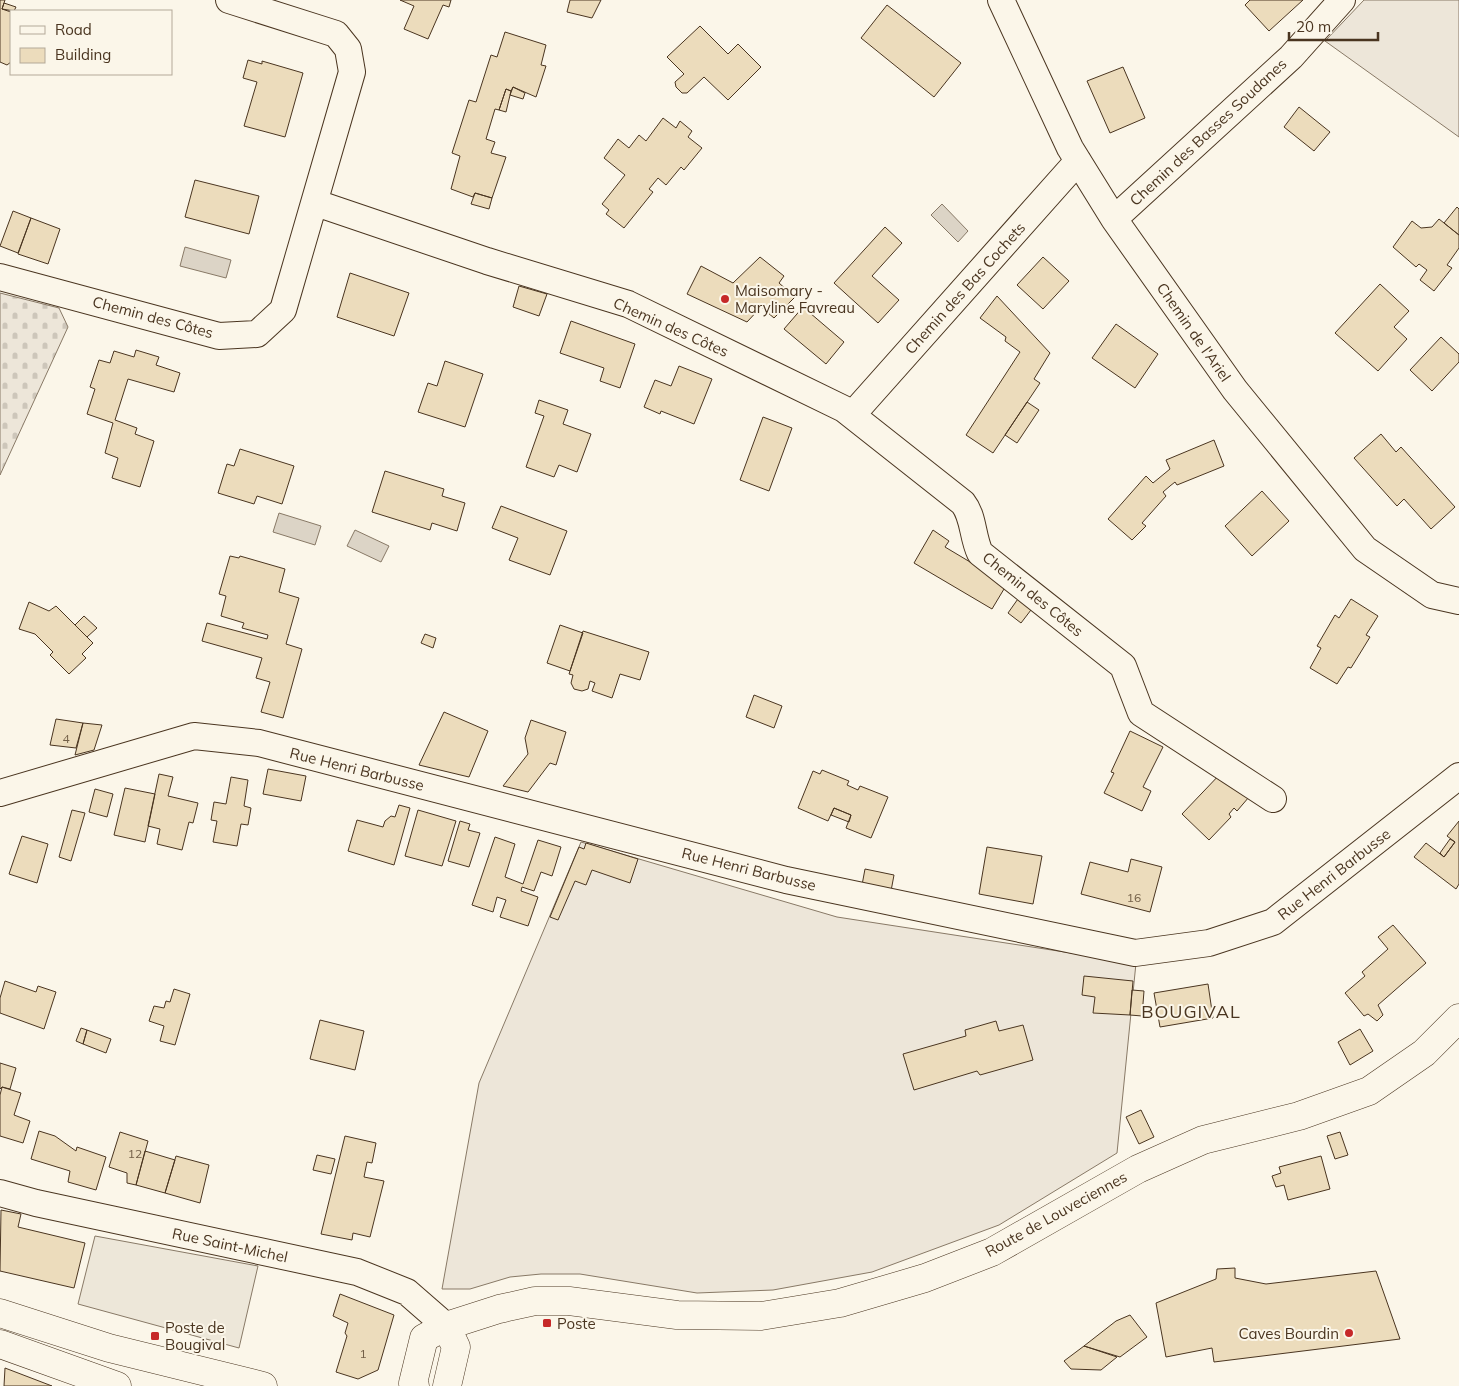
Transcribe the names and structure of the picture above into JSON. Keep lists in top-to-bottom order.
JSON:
{
  "streets": {
    "street": [
      "Chemin des Basses Soudanes",
      "Chemin des Bas Cochets",
      "Chemin des Côtes",
      "Chemin de l'Ariel",
      "Rue Henri Barbusse",
      "Route de Louveciennes",
      "Rue Saint-Michel"
    ]
  },
  "crossings": [
    ["Chemin des Basses Soudanes", "Chemin de l'Ariel"],
    ["Chemin des Bas Cochets", "Chemin des Côtes"],
    ["Chemin des Bas Cochets", "Chemin de l'Ariel"],
    ["Route de Louveciennes", "Rue Saint-Michel"]
  ],
  "districts": ["BOUGIVAL"],
  "places": {
    "other": ["Maisomary - Maryline Favreau", "Caves Bourdin"],
    "transit": ["Poste", "Poste de Bougival"]
  },
  "house_numbers": [
    "4",
    "16",
    "12",
    "1"
  ],
  "legend": ["Road", "Building"],
  "scale_bar": "20 m"
}
